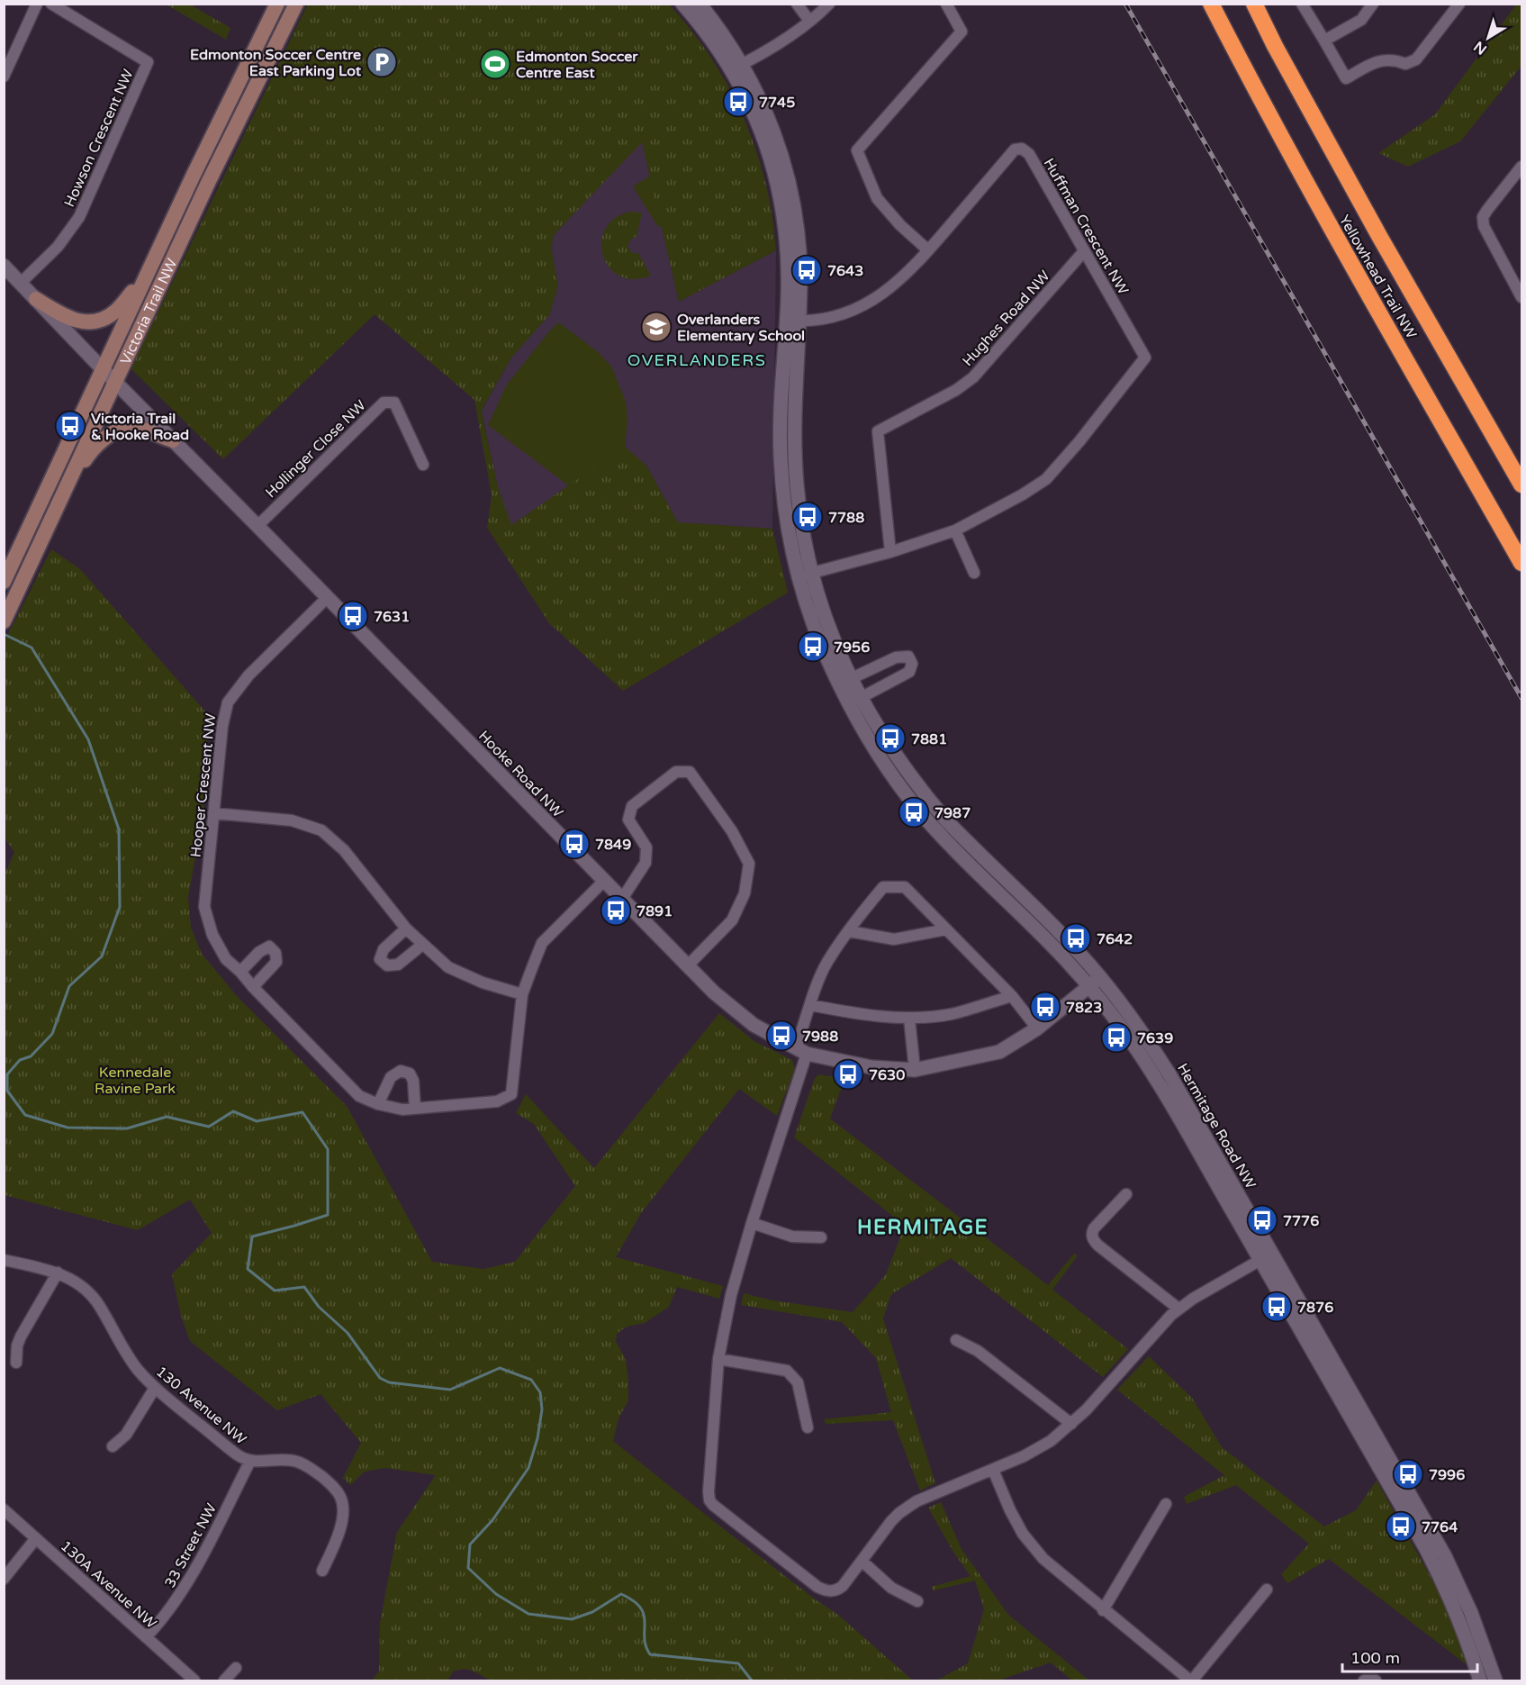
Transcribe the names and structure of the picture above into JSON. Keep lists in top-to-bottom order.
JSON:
{
  "streets": {
    "highway": ["Yellowhead Trail NW"],
    "main road": ["Victoria Trail NW"],
    "street": [
      "Howson Crescent NW",
      "Huffman Crescent NW",
      "Hughes Road NW",
      "Hollinger Close NW",
      "Hooke Road NW",
      "Hooper Crescent NW",
      "Hermitage Road NW",
      "130 Avenue NW",
      "33 Street NW",
      "130A Avenue NW"
    ]
  },
  "crossings": [
    ["Howson Crescent NW", "Hooke Road NW"],
    ["Huffman Crescent NW", "Hughes Road NW"],
    ["Huffman Crescent NW", "Hermitage Road NW"],
    ["Victoria Trail NW", "Hooke Road NW"],
    ["Hollinger Close NW", "Hooke Road NW"],
    ["Hooke Road NW", "Hooper Crescent NW"],
    ["Hooke Road NW", "Hermitage Road NW"],
    ["130 Avenue NW", "33 Street NW"],
    ["33 Street NW", "130A Avenue NW"]
  ],
  "districts": ["OVERLANDERS", "HERMITAGE"],
  "parks": ["Kennedale Ravine Park"],
  "places": {
    "parking": ["Edmonton Soccer Centre East Parking Lot"],
    "sports": ["Edmonton Soccer Centre East"],
    "bus stop": [
      "7745",
      "7643",
      "Victoria Trail & Hooke Road",
      "7788",
      "7631",
      "7956",
      "7881",
      "7987",
      "7849",
      "7891",
      "7642",
      "7823",
      "7988",
      "7639",
      "7630",
      "7776",
      "7876",
      "7996",
      "7764"
    ],
    "school or university": ["Overlanders Elementary School"]
  },
  "scale_bar": "100 m",
  "north": "bottom left"
}
